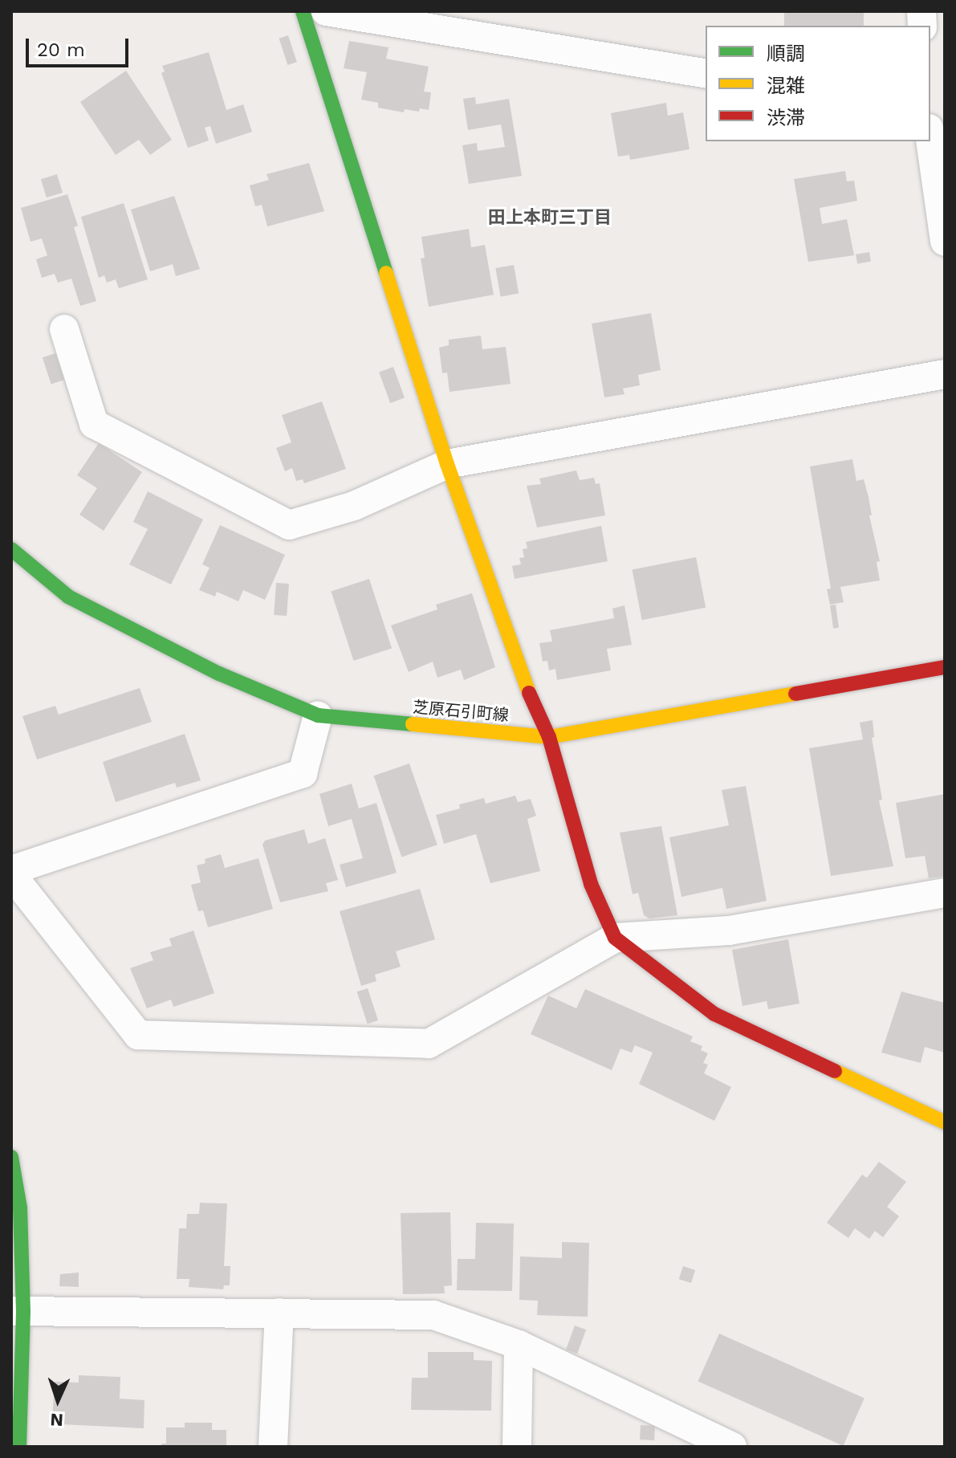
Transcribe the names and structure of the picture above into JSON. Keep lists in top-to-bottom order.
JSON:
{
  "streets": {
    "street": ["芝原石引町線"]
  },
  "districts": ["田上本町三丁目"],
  "legend": ["順調", "混雑", "渋滞"],
  "scale_bar": "20 m",
  "north": "bottom"
}
